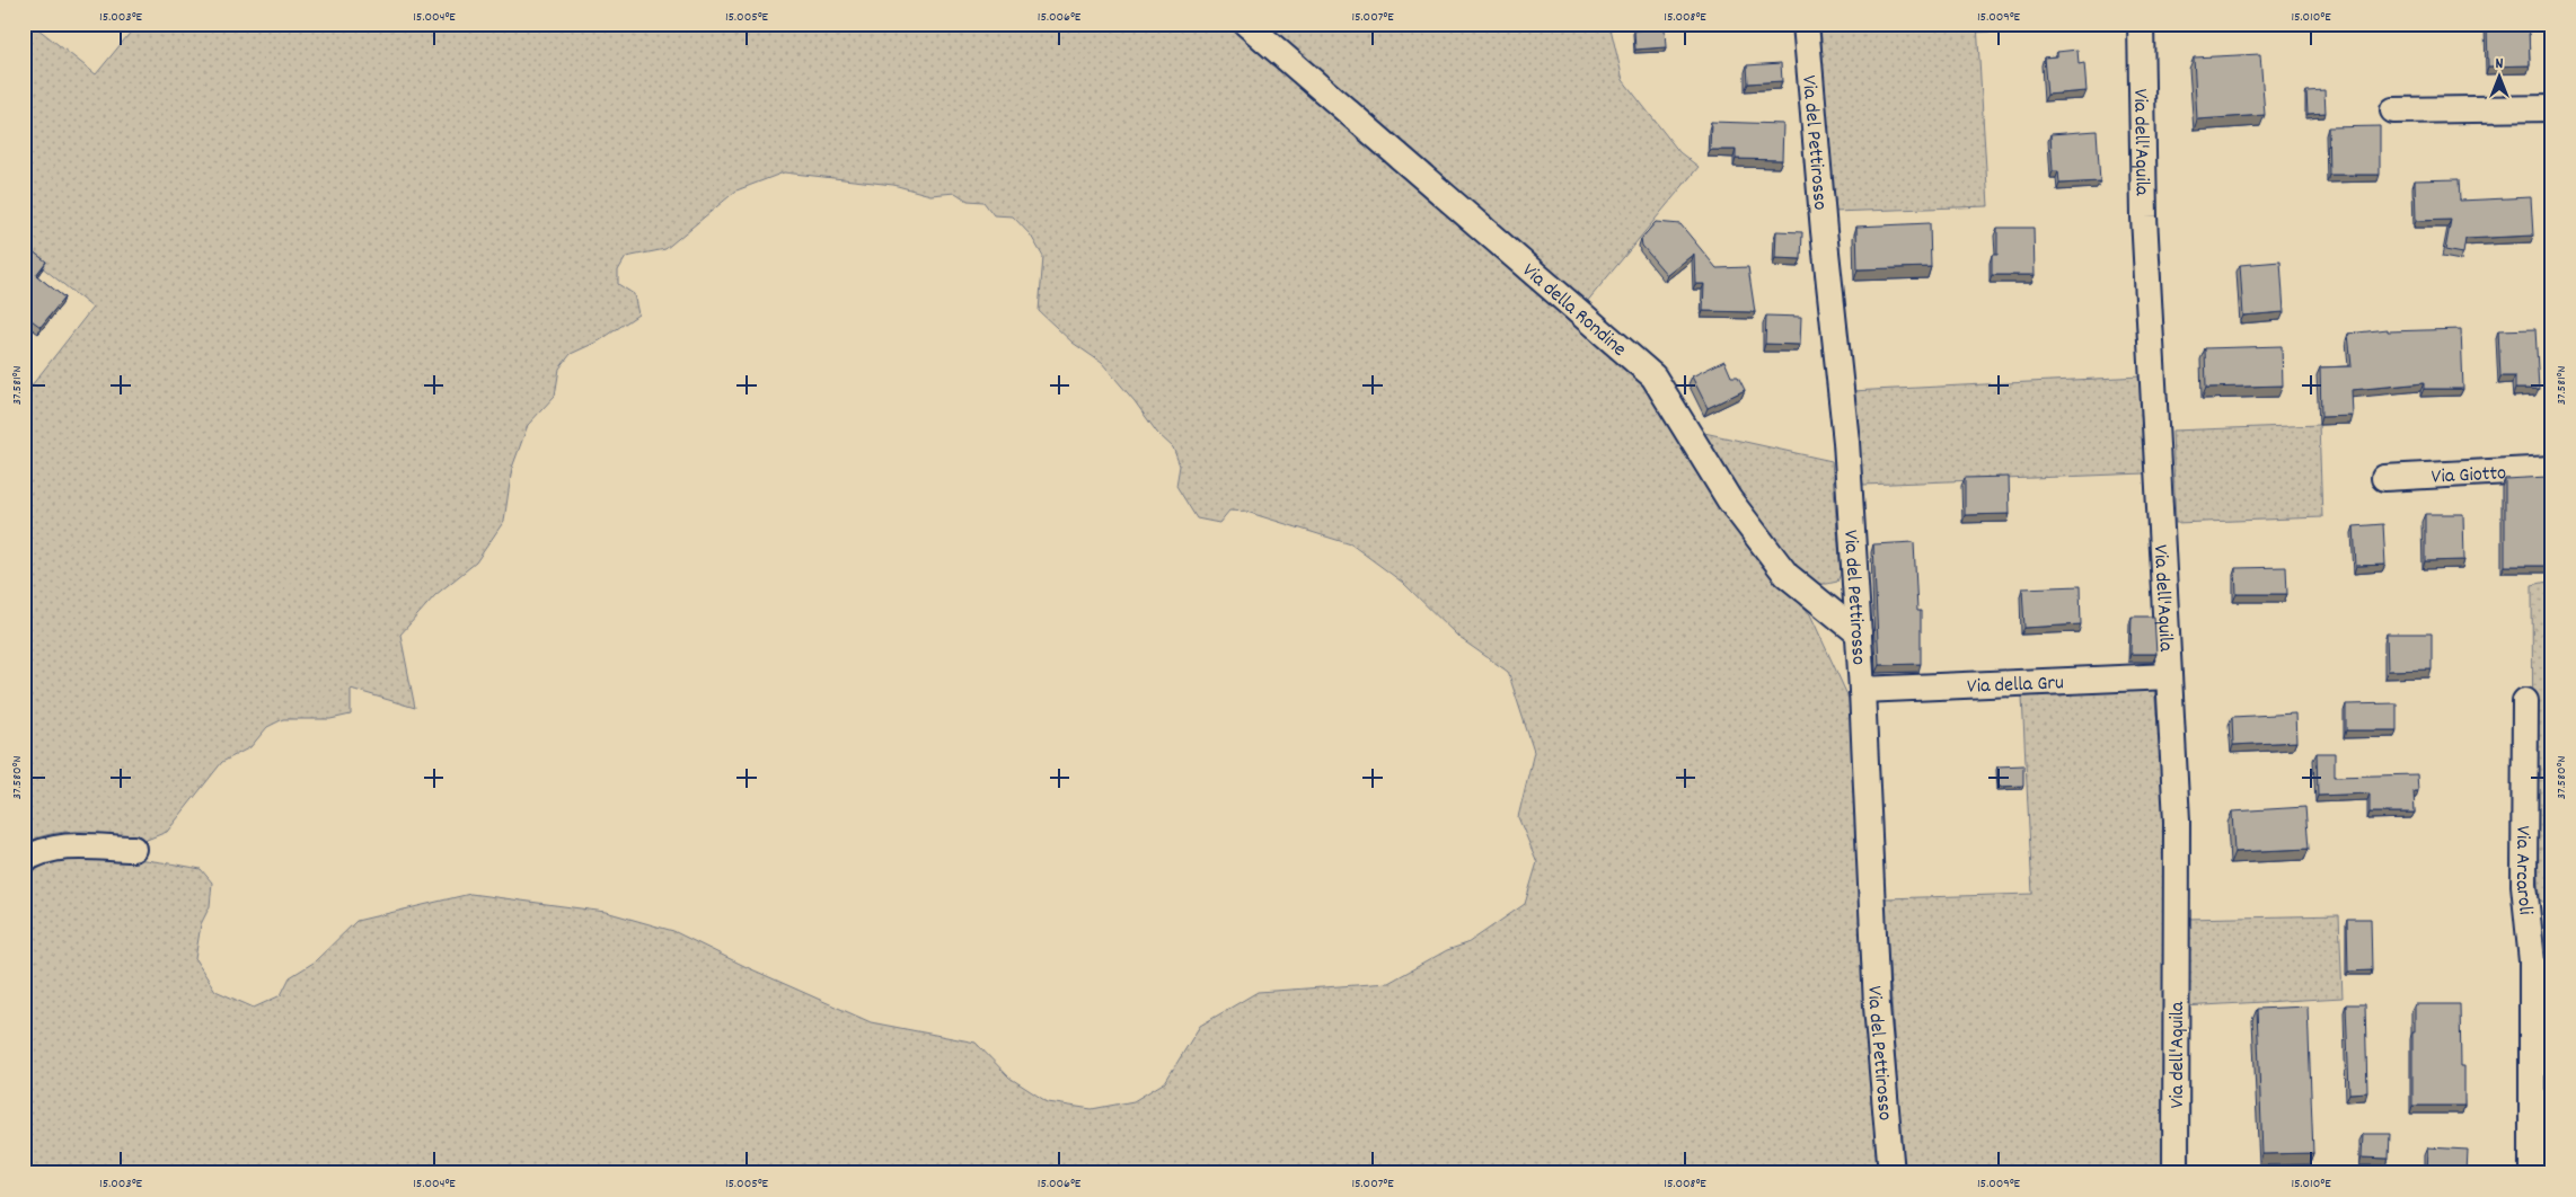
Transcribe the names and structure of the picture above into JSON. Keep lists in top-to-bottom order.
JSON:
{
  "streets": {
    "street": [
      "Via dell'Aquila",
      "Via del Pettirosso",
      "Via della Rondine",
      "Via Giotto",
      "Via della Gru",
      "Via Arcaroli"
    ]
  },
  "crossings": [
    ["Via dell'Aquila", "Via della Gru"],
    ["Via del Pettirosso", "Via della Rondine"],
    ["Via del Pettirosso", "Via della Gru"]
  ],
  "north": "top",
  "coordinates": [
    "15.003°E",
    "15.004°E",
    "15.005°E",
    "15.006°E",
    "15.007°E",
    "15.008°E",
    "15.009°E",
    "15.010°E",
    "37.581°N",
    "37.580°N"
  ]
}
